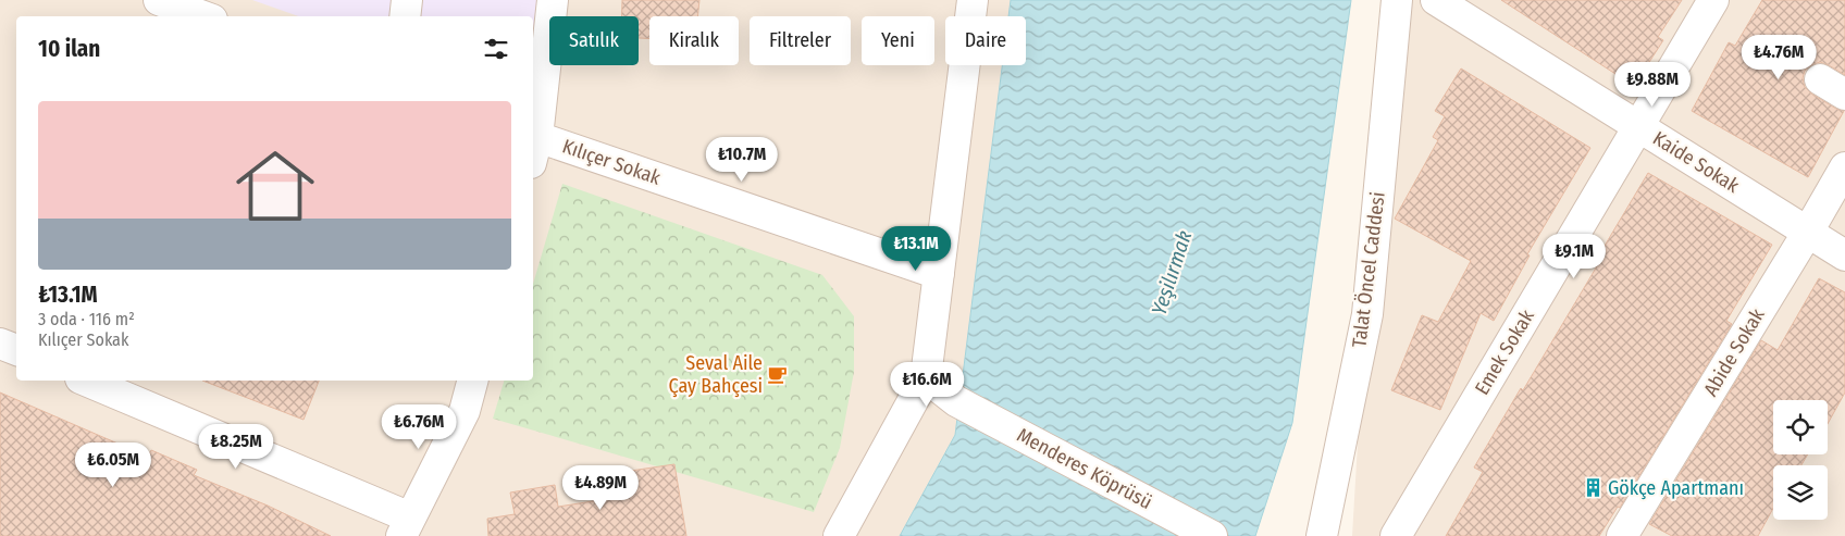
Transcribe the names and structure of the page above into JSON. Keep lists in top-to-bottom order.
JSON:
{
  "streets": {
    "street": [
      "Kılıçer Sokak",
      "Kaide Sokak",
      "Talat Öncel Caddesi",
      "Emek Sokak",
      "Abide Sokak",
      "Menderes Köprüsü"
    ]
  },
  "crossings": [
    ["Kaide Sokak", "Emek Sokak"],
    ["Kaide Sokak", "Abide Sokak"]
  ],
  "water": ["Yeşilırmak"],
  "places": {
    "cafe": ["Seval Aile Çay Bahçesi"],
    "building": ["Gökçe Apartmanı"]
  },
  "page": {
    "chip": [
      "Satılık",
      "Kiralık",
      "Filtreler",
      "Yeni",
      "Daire"
    ],
    "heading": "10 ilan",
    "price": [
      "₺4.76M",
      "₺9.88M",
      "₺10.7M",
      "₺13.1M",
      "₺9.1M",
      "₺16.6M",
      "₺6.76M",
      "₺8.25M",
      "₺6.05M",
      "₺4.89M"
    ],
    "list": [
      {
        "name": "₺13.1M",
        "note": "3 oda · 116 m² · Kılıçer Sokak"
      }
    ]
  }
}
